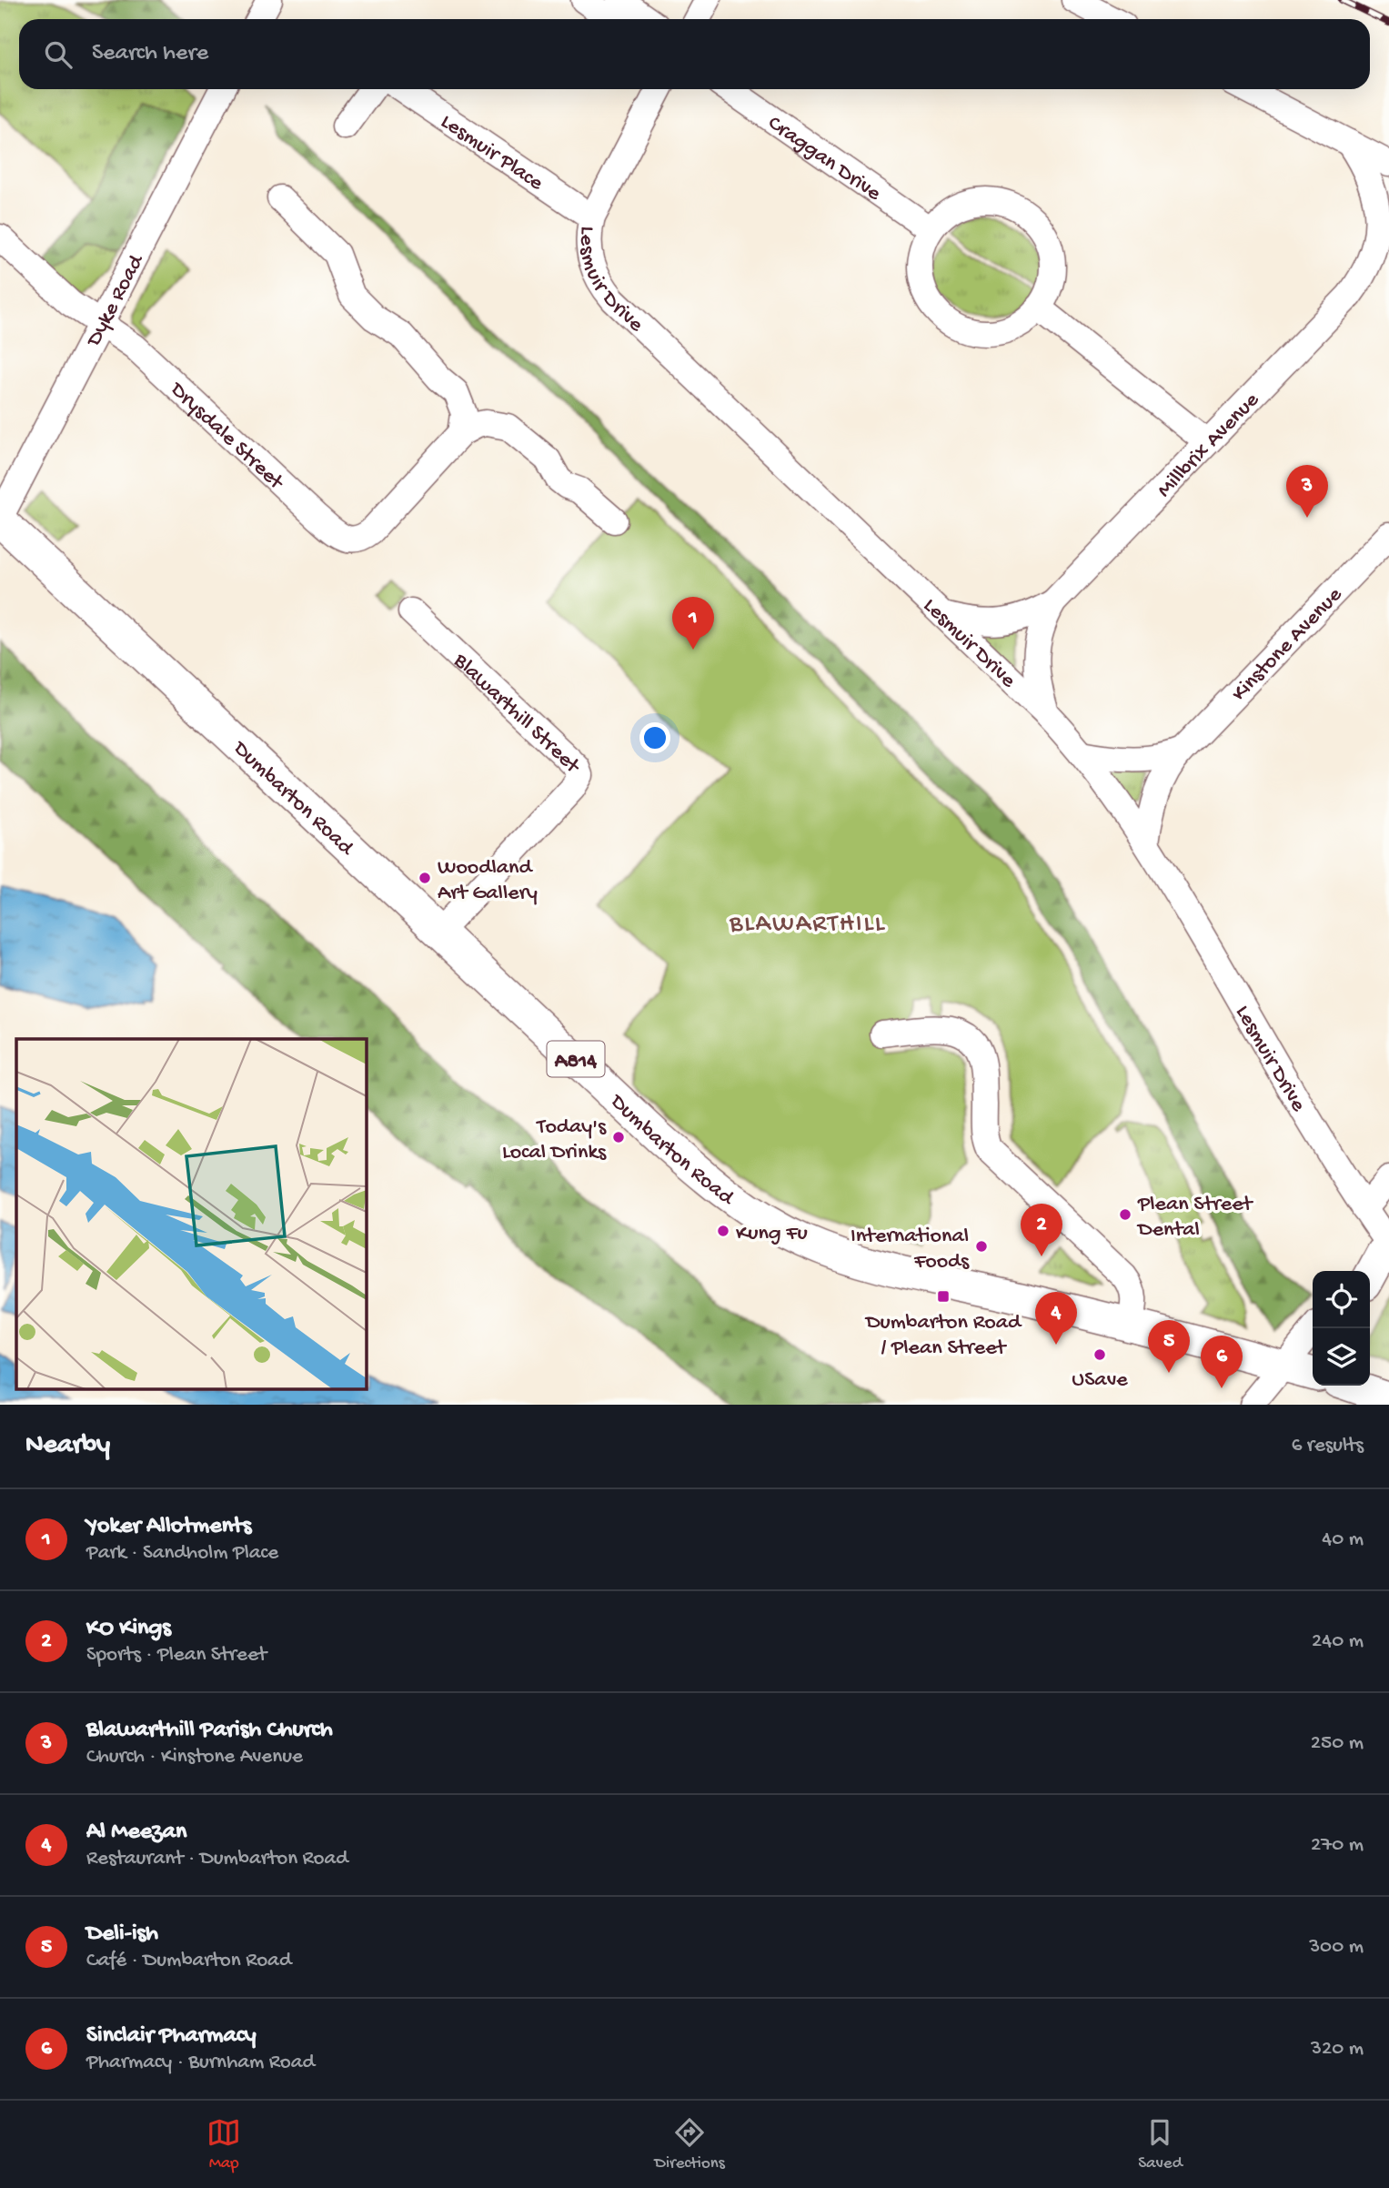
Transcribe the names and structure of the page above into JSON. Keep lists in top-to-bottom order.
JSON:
{
  "streets": {
    "main road": ["Dumbarton Road", "A814"],
    "street": [
      "Lesmuir Place",
      "Craggan Drive",
      "Lesmuir Drive",
      "Dyke Road",
      "Drysdale Street",
      "Millbrix Avenue",
      "Kinstone Avenue",
      "Blawarthill Street"
    ]
  },
  "crossings": [
    ["Lesmuir Place", "Lesmuir Drive"],
    ["Lesmuir Drive", "Millbrix Avenue"],
    ["Lesmuir Drive", "Kinstone Avenue"],
    ["Dyke Road", "Drysdale Street"],
    ["Dyke Road", "Dumbarton Road"],
    ["Blawarthill Street", "Dumbarton Road"]
  ],
  "districts": ["BLAWARTHILL"],
  "places": {
    "other": [
      "Woodland Art Gallery",
      "Today's Local Drinks",
      "Plean Street Dental",
      "Kung Fu",
      "International Foods",
      "USave"
    ],
    "transit": ["Dumbarton Road / Plean Street"]
  },
  "page": {
    "search": "Search here",
    "pins": [
      "3",
      "1",
      "2",
      "4",
      "5",
      "6"
    ],
    "heading": ["Nearby", "6 results"],
    "list": [
      {
        "mark": "1",
        "name": "Yoker Allotments",
        "note": "Park · Sandholm Place",
        "value": "40 m"
      },
      {
        "mark": "2",
        "name": "KO Kings",
        "note": "Sports · Plean Street",
        "value": "240 m"
      },
      {
        "mark": "3",
        "name": "Blawarthill Parish Church",
        "note": "Church · Kinstone Avenue",
        "value": "250 m"
      },
      {
        "mark": "4",
        "name": "Al Meezan",
        "note": "Restaurant · Dumbarton Road",
        "value": "270 m"
      },
      {
        "mark": "5",
        "name": "Deli-ish",
        "note": "Café · Dumbarton Road",
        "value": "300 m"
      },
      {
        "mark": "6",
        "name": "Sinclair Pharmacy",
        "note": "Pharmacy · Burnham Road",
        "value": "320 m"
      }
    ],
    "nav": ["Map", "Directions", "Saved"]
  }
}
